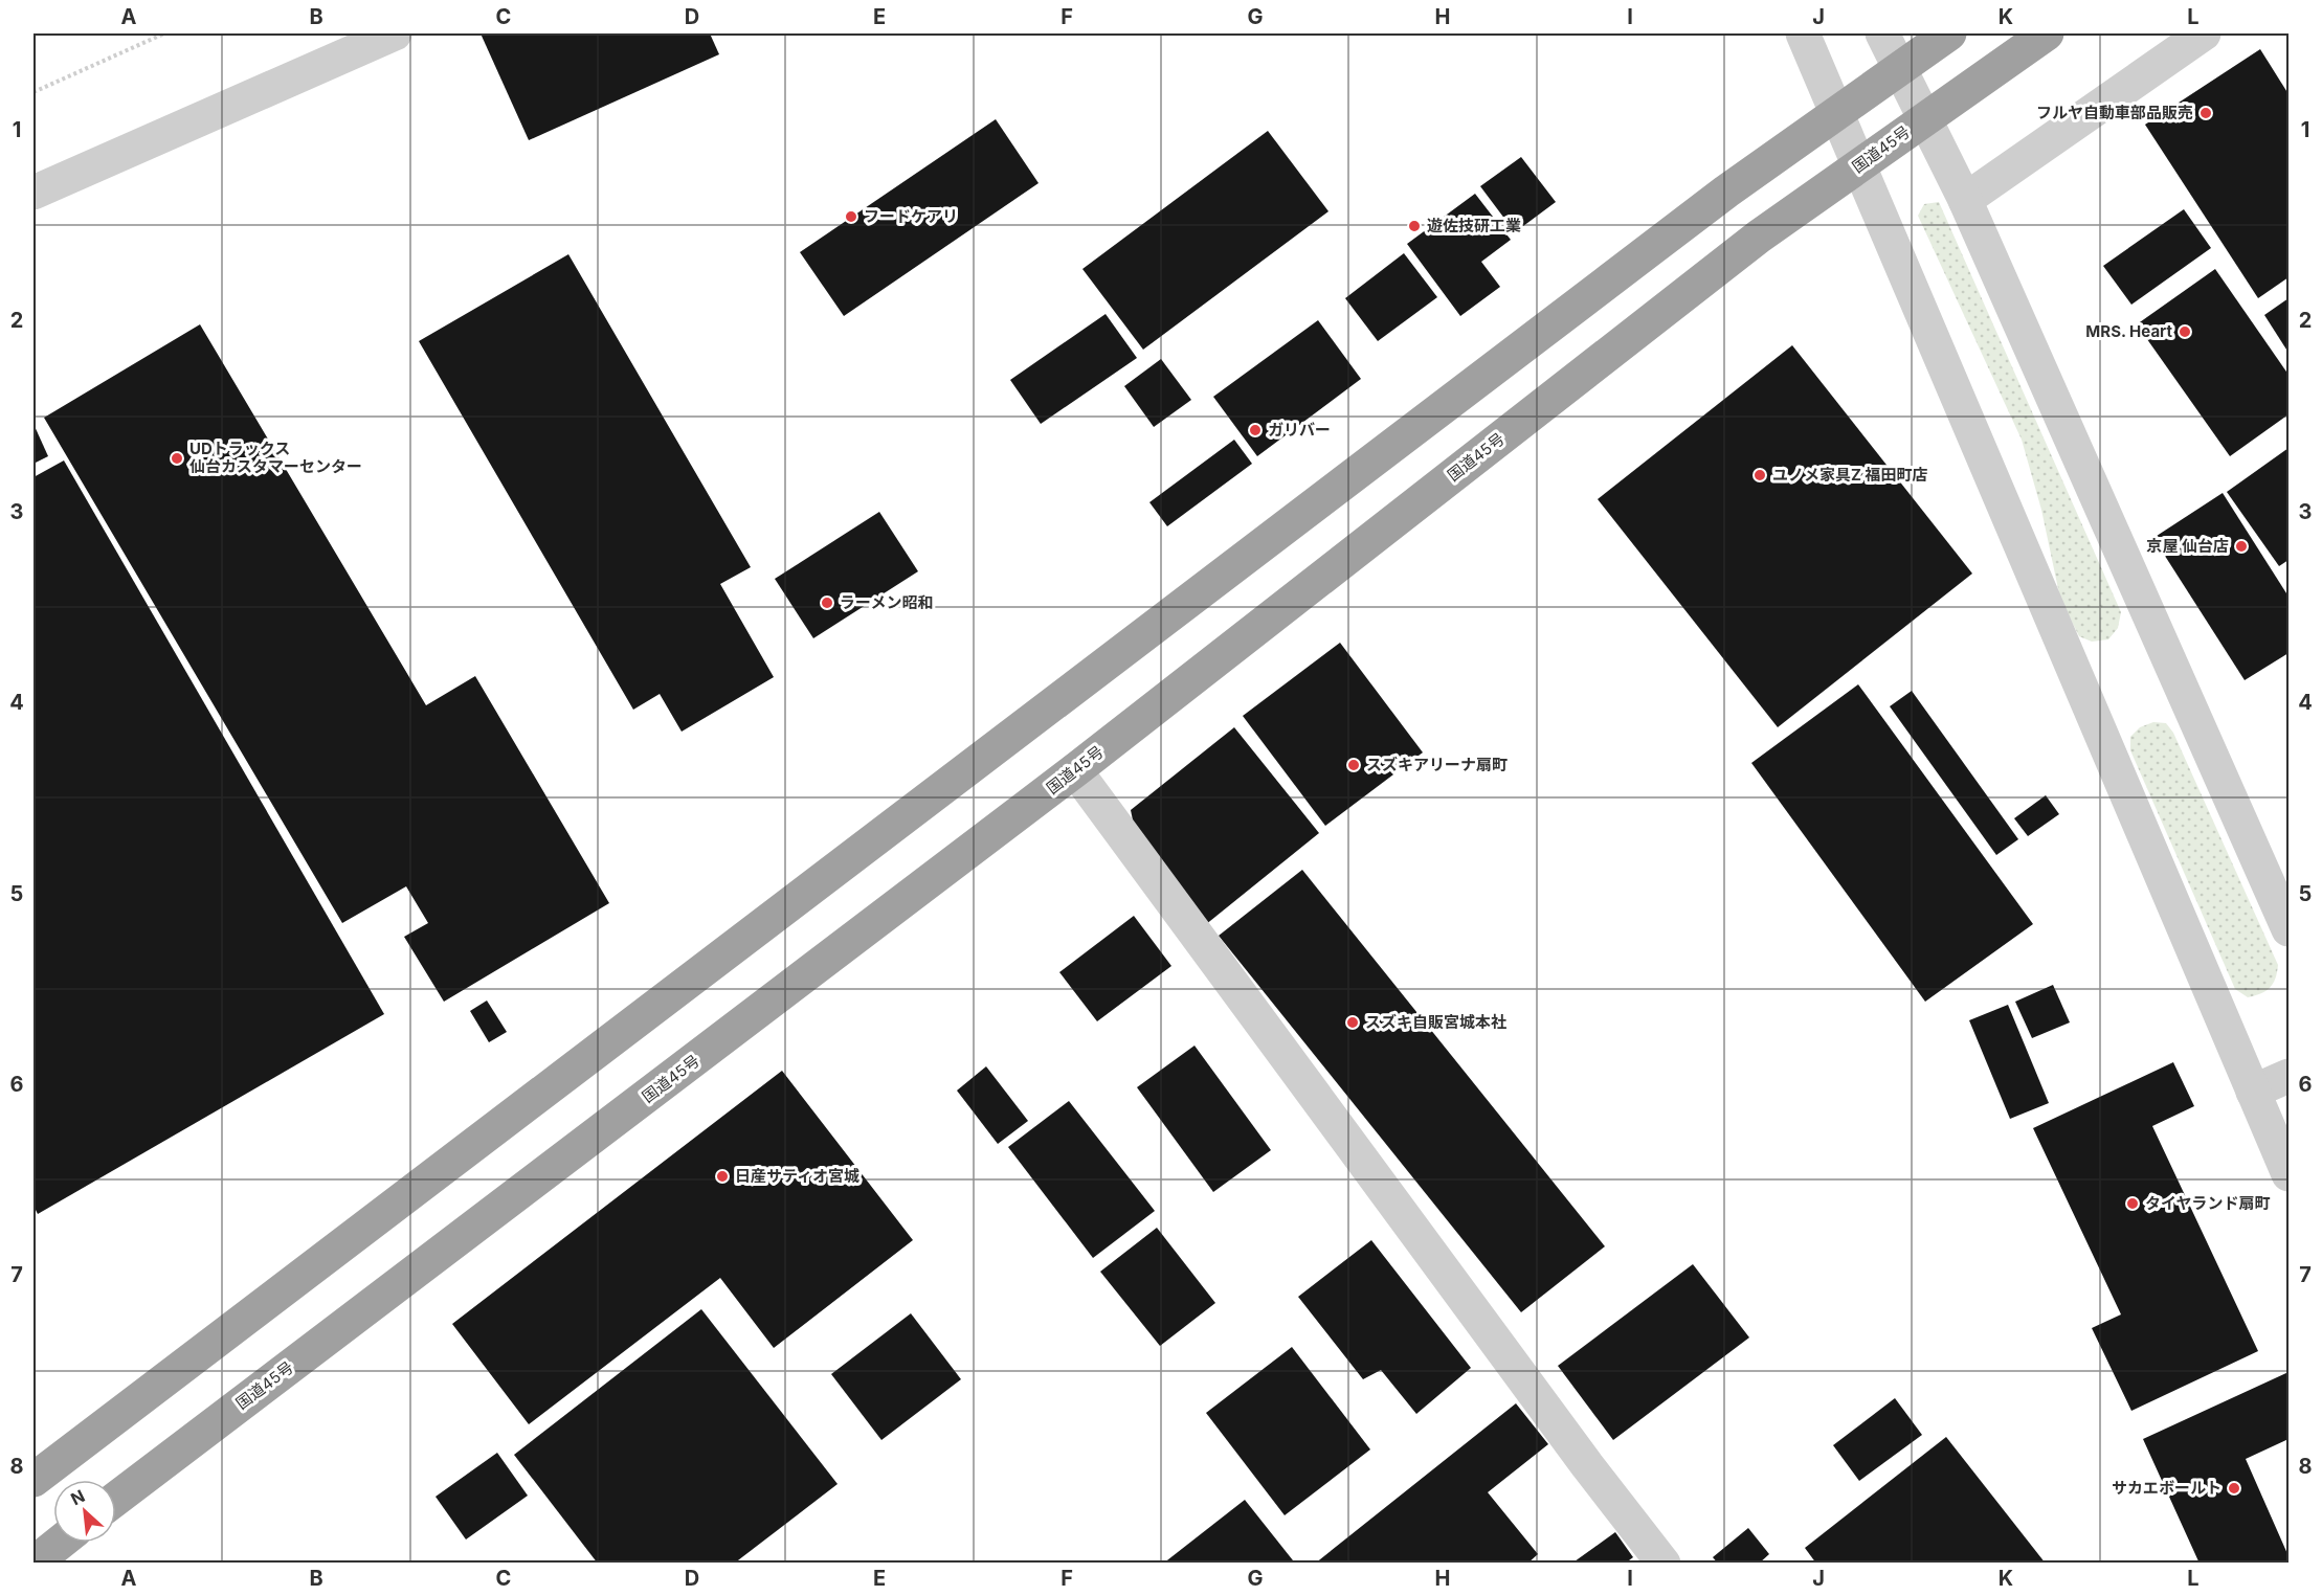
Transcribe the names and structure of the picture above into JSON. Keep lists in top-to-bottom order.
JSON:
{
  "streets": {
    "highway": ["国道45号"]
  },
  "places": [
    "フルヤ自動車部品販売",
    "フードケアリ",
    "遊佐技研工業",
    "MRS. Heart",
    "ガリバー",
    "UDトラックス 仙台カスタマーセンター",
    "ユノメ家具Z 福田町店",
    "京屋 仙台店",
    "ラーメン昭和",
    "スズキアリーナ扇町",
    "スズキ自販宮城本社",
    "日産サティオ宮城",
    "タイヤランド扇町",
    "サカエボールト"
  ],
  "north": "top left",
  "grid": {
    "columns": [
      "A",
      "B",
      "C",
      "D",
      "E",
      "F",
      "G",
      "H",
      "I",
      "J",
      "K",
      "L"
    ],
    "rows": [
      "1",
      "2",
      "3",
      "4",
      "5",
      "6",
      "7",
      "8"
    ]
  }
}
